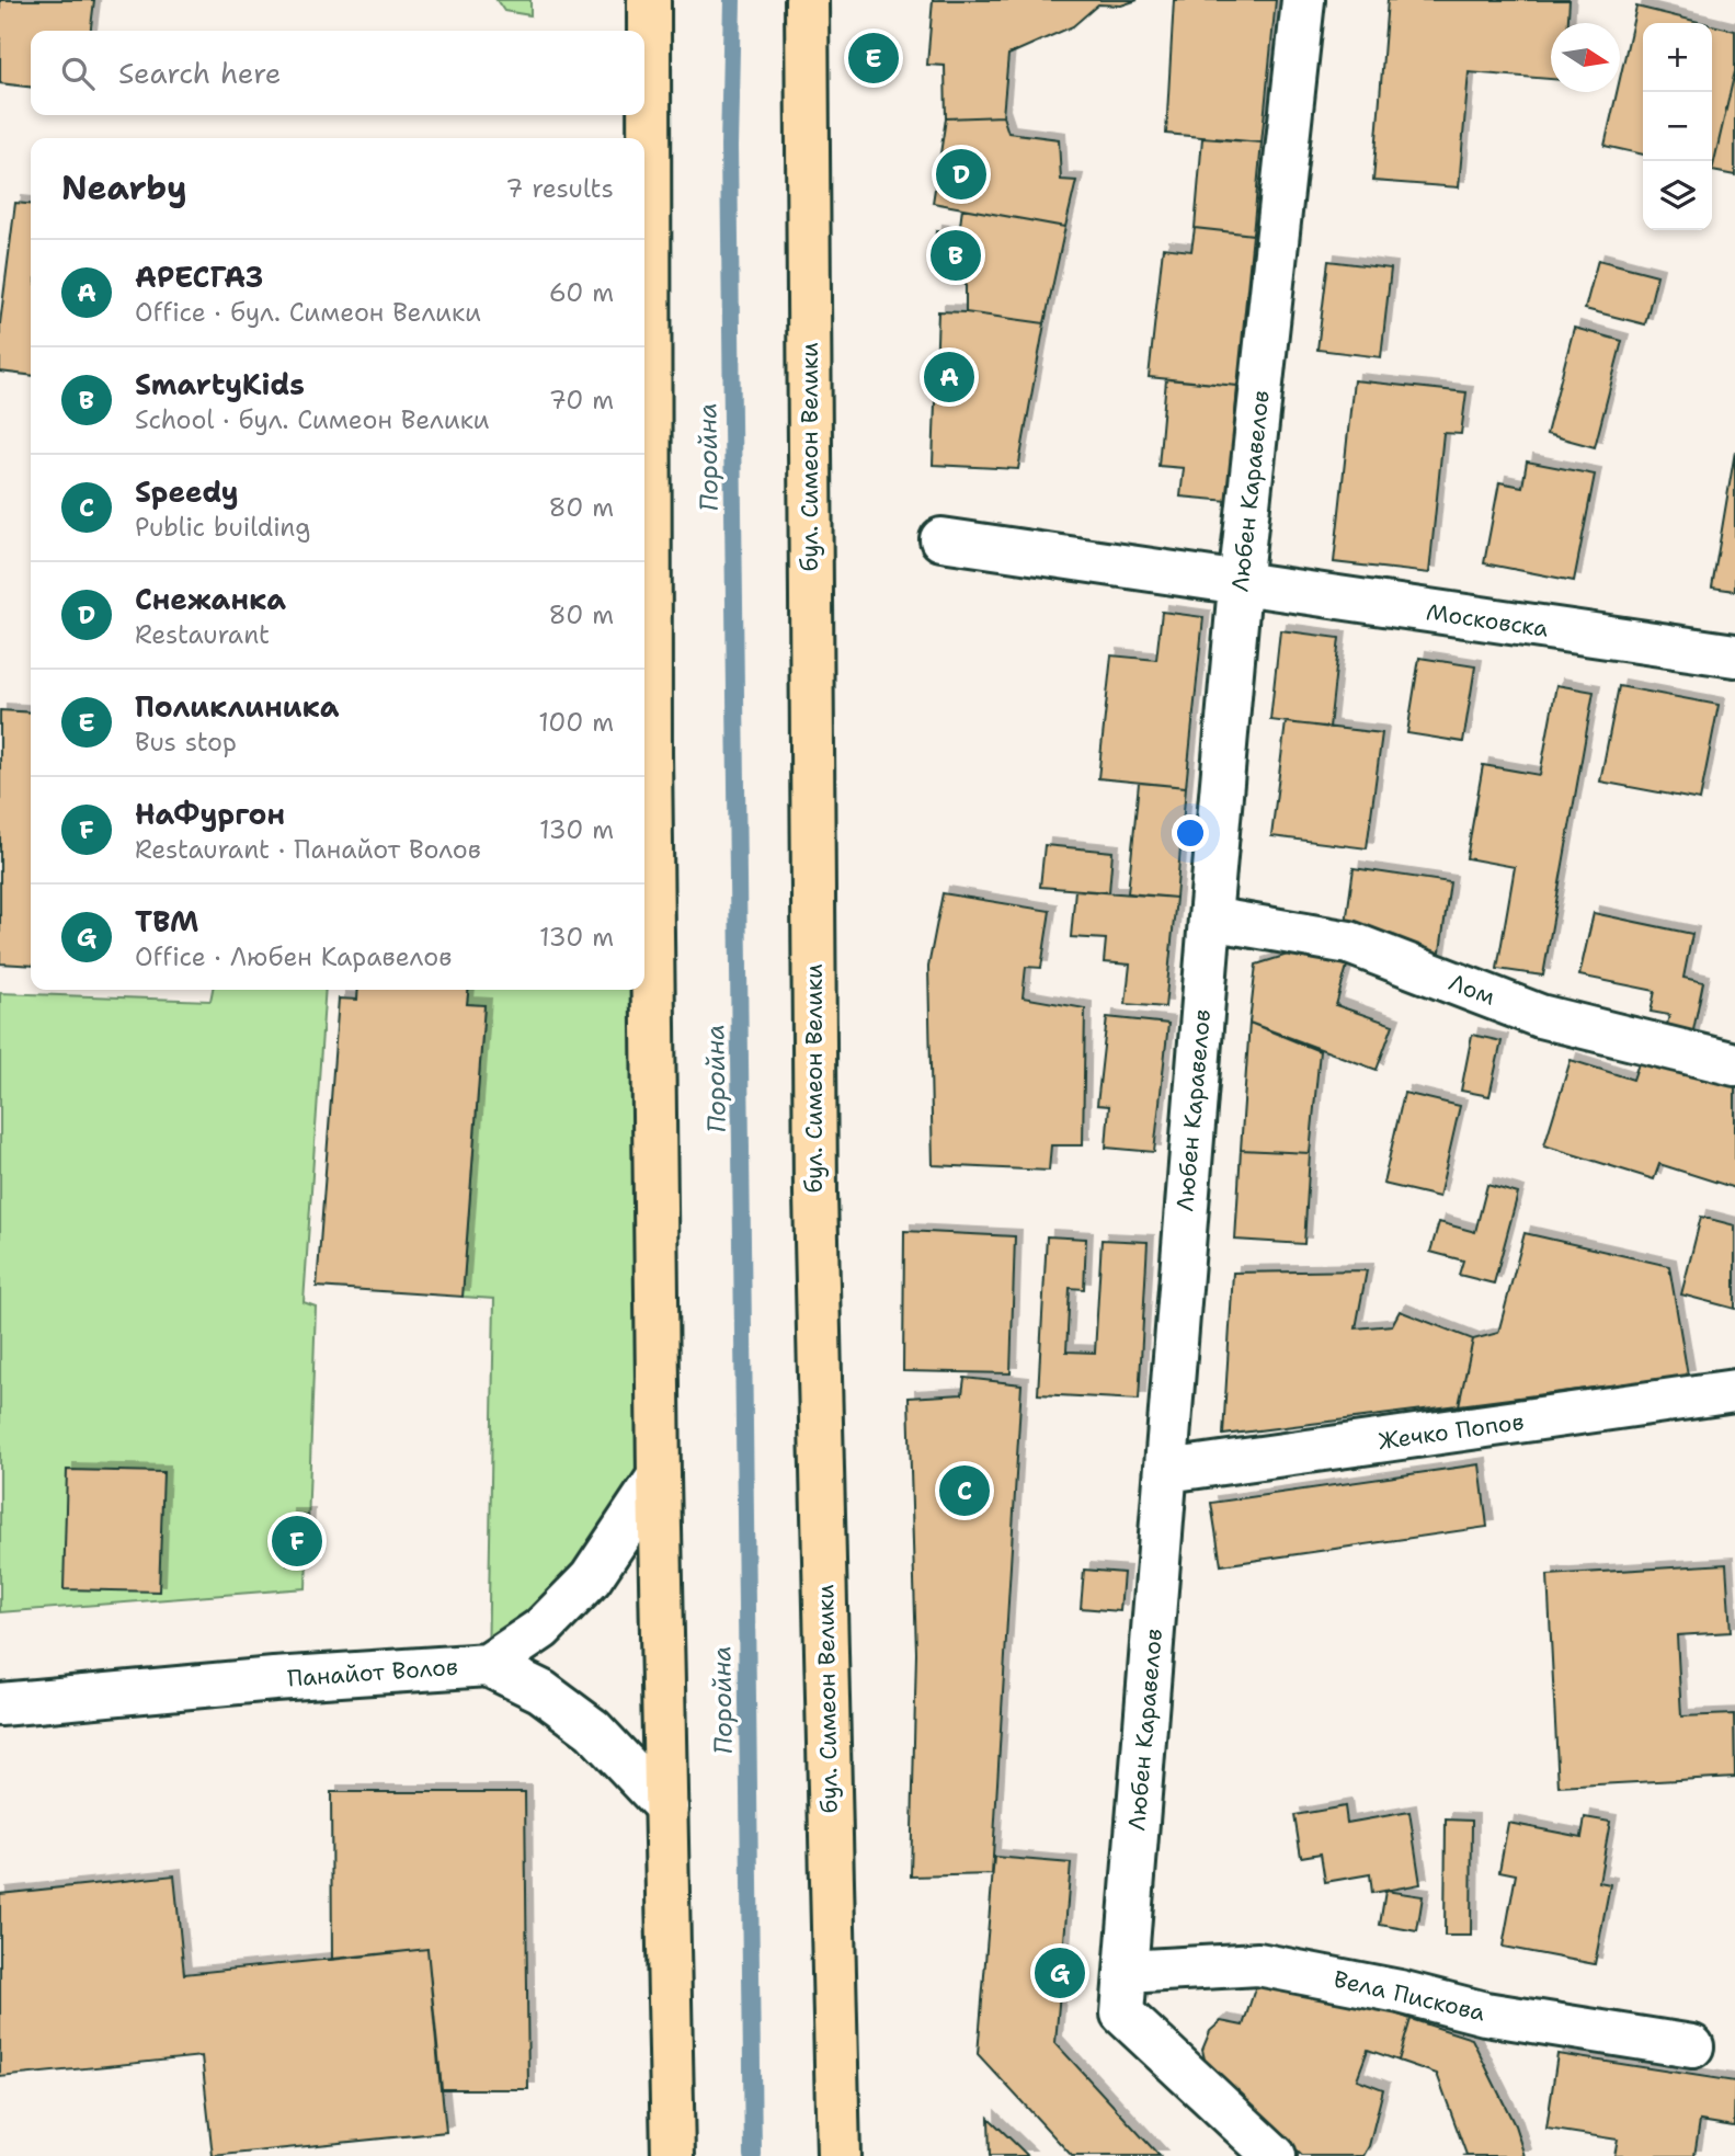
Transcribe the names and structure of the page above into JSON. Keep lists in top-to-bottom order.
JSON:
{
  "streets": {
    "main road": ["бул. Симеон Велики"],
    "street": [
      "Любен Каравелов",
      "Московска",
      "Лом",
      "Жечко Попов",
      "Панайот Волов",
      "Вела Пискова"
    ]
  },
  "crossings": [
    ["Любен Каравелов", "Московска"],
    ["Любен Каравелов", "Лом"],
    ["Любен Каравелов", "Жечко Попов"],
    ["Любен Каравелов", "Вела Пискова"]
  ],
  "water": ["Поройна"],
  "north": "right",
  "page": {
    "map_buttons": ["+", "−"],
    "pins": [
      "E",
      "D",
      "B",
      "A",
      "C",
      "F",
      "G"
    ],
    "search": "Search here",
    "heading": ["Nearby", "7 results"],
    "list": [
      {
        "mark": "A",
        "name": "АРЕСГАЗ",
        "note": "Office · бул. Симеон Велики",
        "value": "60 m"
      },
      {
        "mark": "B",
        "name": "SmartyKids",
        "note": "School · бул. Симеон Велики",
        "value": "70 m"
      },
      {
        "mark": "C",
        "name": "Speedy",
        "note": "Public building",
        "value": "80 m"
      },
      {
        "mark": "D",
        "name": "Снежанка",
        "note": "Restaurant",
        "value": "80 m"
      },
      {
        "mark": "E",
        "name": "Поликлиника",
        "note": "Bus stop",
        "value": "100 m"
      },
      {
        "mark": "F",
        "name": "НаФургон",
        "note": "Restaurant · Панайот Волов",
        "value": "130 m"
      },
      {
        "mark": "G",
        "name": "ТВМ",
        "note": "Office · Любен Каравелов",
        "value": "130 m"
      }
    ]
  }
}
